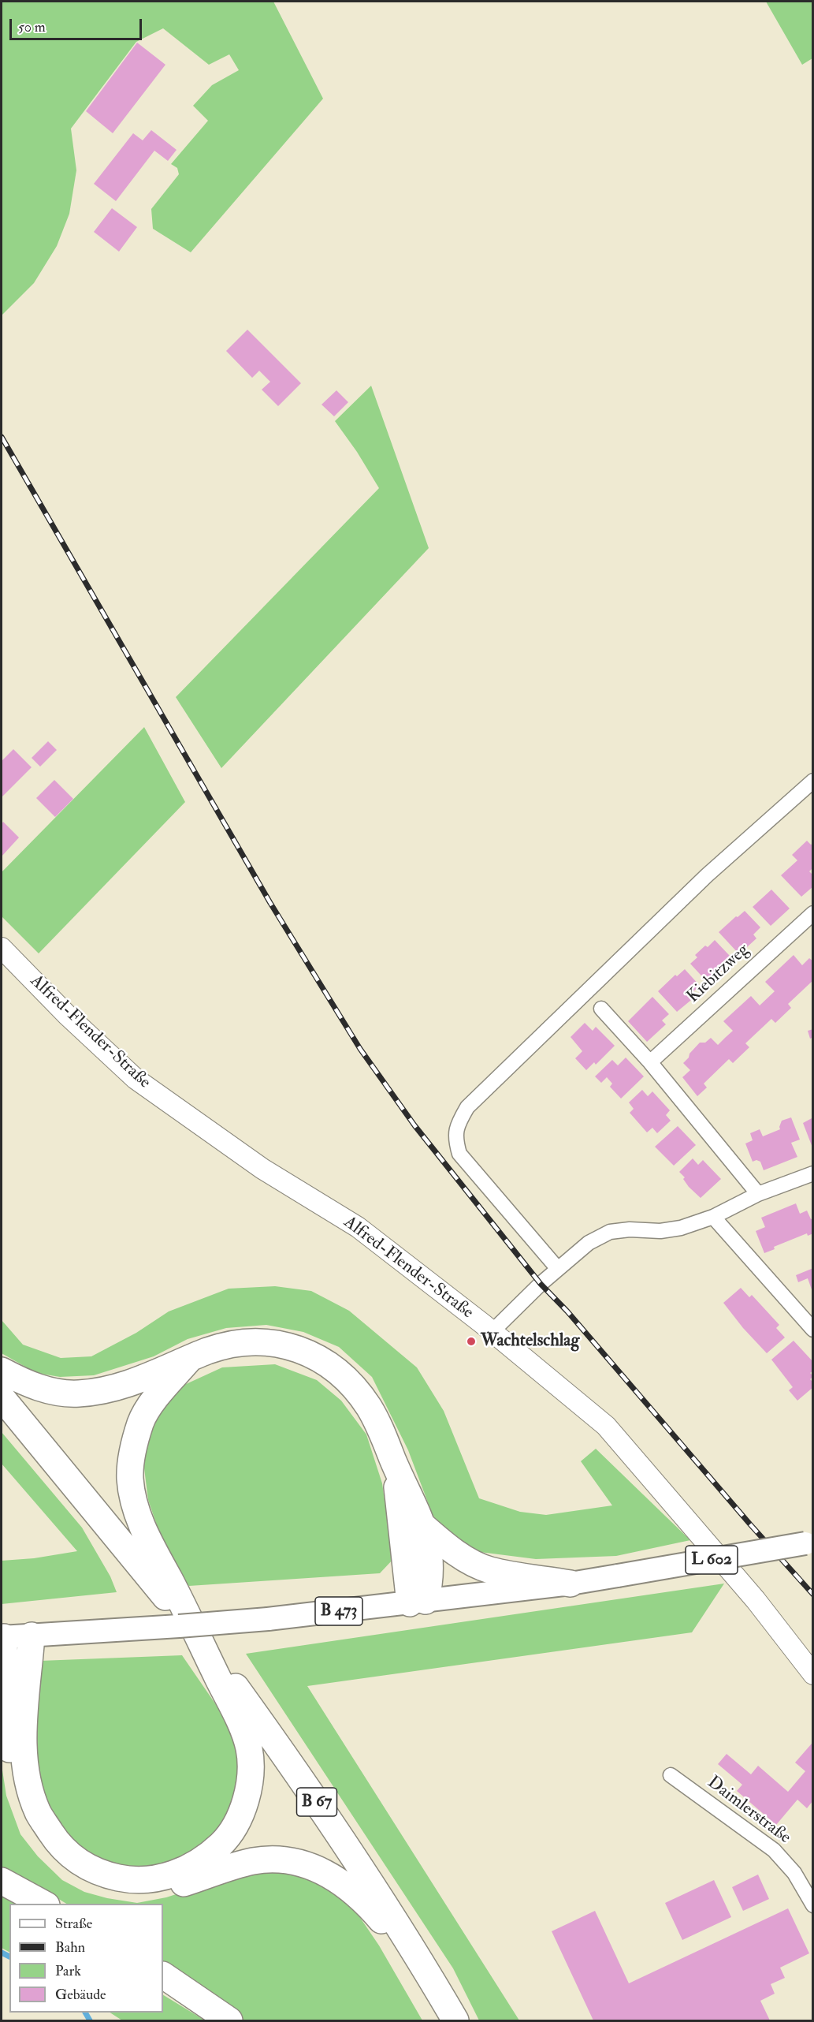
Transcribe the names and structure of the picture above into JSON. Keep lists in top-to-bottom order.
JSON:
{
  "streets": {
    "highway": ["B 67"],
    "main road": ["L 602", "B 473"],
    "street": ["Kiebitzweg", "Alfred-Flender-Straße", "Daimlerstraße"]
  },
  "crossings": [
    ["L 602", "B 473"]
  ],
  "places": ["Wachtelschlag"],
  "legend": [
    "Straße",
    "Bahn",
    "Park",
    "Gebäude"
  ],
  "scale_bar": "50 m"
}
